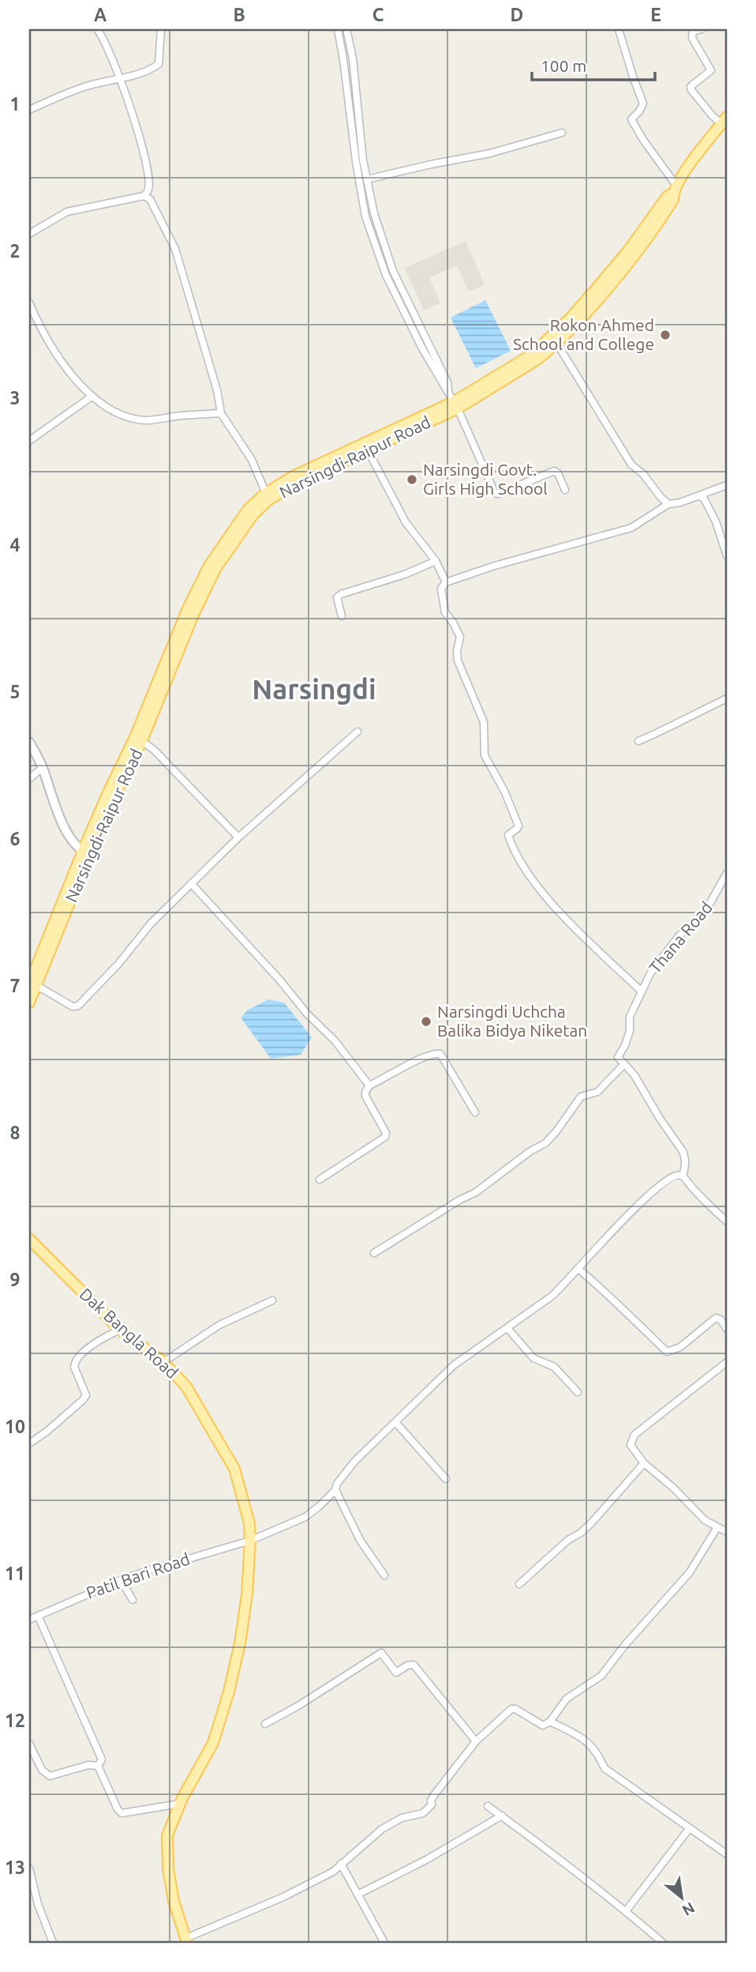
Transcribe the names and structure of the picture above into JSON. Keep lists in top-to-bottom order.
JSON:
{
  "streets": {
    "main road": ["Narsingdi-Raipur Road", "Dak Bangla Road"],
    "street": ["Thana Road", "Patil Bari Road"]
  },
  "crossings": [
    ["Dak Bangla Road", "Patil Bari Road"]
  ],
  "districts": ["Narsingdi"],
  "places": ["Rokon Ahmed School and College", "Narsingdi Govt. Girls High School", "Narsingdi Uchcha Balika Bidya Niketan"],
  "scale_bar": "100 m",
  "north": "bottom right",
  "grid": {
    "columns": [
      "A",
      "B",
      "C",
      "D",
      "E"
    ],
    "rows": [
      "1",
      "2",
      "3",
      "4",
      "5",
      "6",
      "7",
      "8",
      "9",
      "10",
      "11",
      "12",
      "13"
    ]
  }
}
